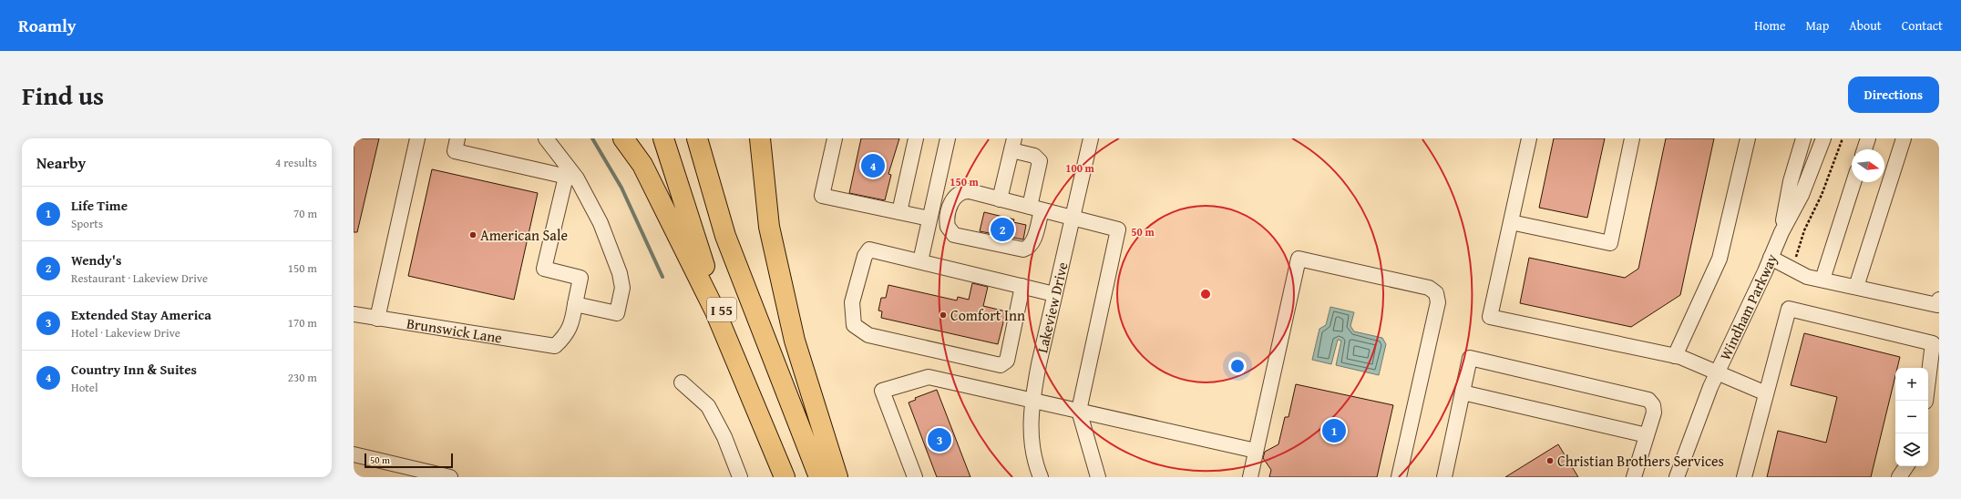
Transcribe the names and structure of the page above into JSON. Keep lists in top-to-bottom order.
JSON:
{
  "streets": {
    "highway": ["I 55"],
    "street": ["Windham Parkway", "Lakeview Drive", "Brunswick Lane"]
  },
  "places": ["American Sale", "Comfort Inn", "Christian Brothers Services"],
  "scale_bar": "50 m",
  "north": "right",
  "page": {
    "header": "Roamly",
    "nav": [
      "Home",
      "Map",
      "About",
      "Contact"
    ],
    "title": "Find us",
    "buttons": "Directions",
    "heading": ["Nearby", "4 results"],
    "pins": [
      "4",
      "2",
      "1",
      "3"
    ],
    "list": [
      {
        "mark": "1",
        "name": "Life Time",
        "note": "Sports",
        "value": "70 m"
      },
      {
        "mark": "2",
        "name": "Wendy's",
        "note": "Restaurant · Lakeview Drive",
        "value": "150 m"
      },
      {
        "mark": "3",
        "name": "Extended Stay America",
        "note": "Hotel · Lakeview Drive",
        "value": "170 m"
      },
      {
        "mark": "4",
        "name": "Country Inn & Suites",
        "note": "Hotel",
        "value": "230 m"
      }
    ],
    "map_buttons": ["+", "−"],
    "scale": "50 m"
  },
  "rings": ["100 m", "150 m", "50 m"]
}
